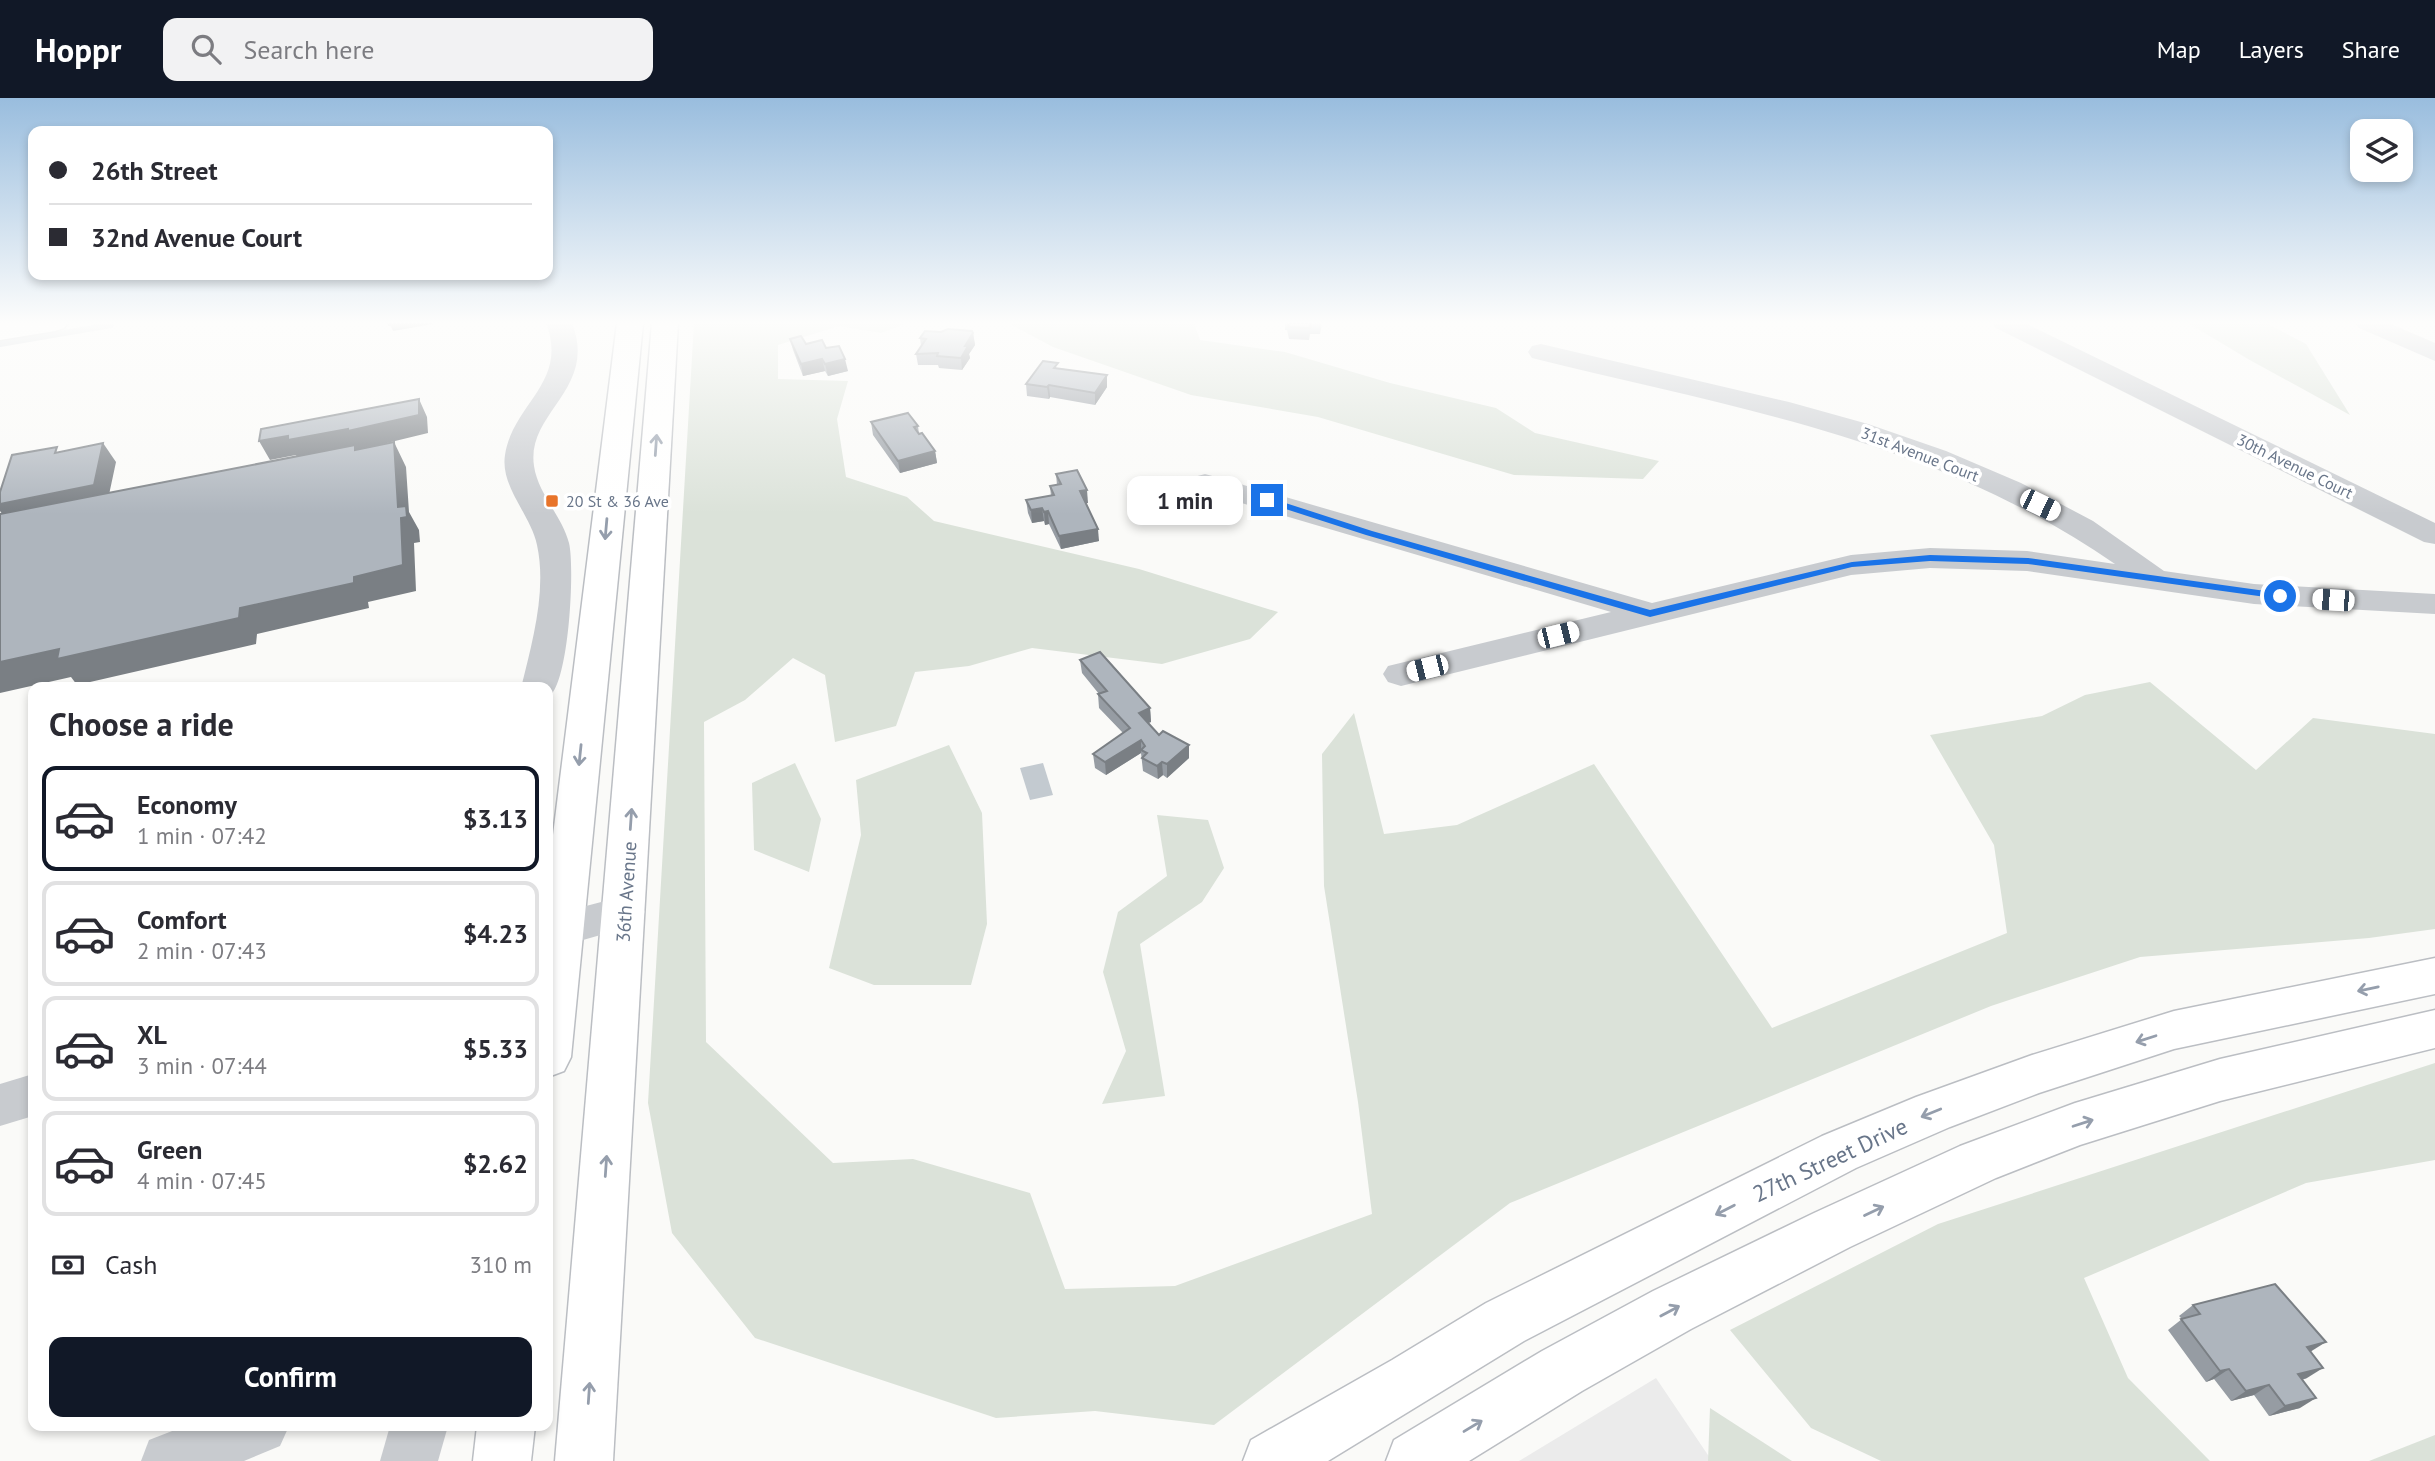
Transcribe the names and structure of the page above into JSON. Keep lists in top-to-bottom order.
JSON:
{
  "streets": {
    "main road": ["36th Avenue", "27th Street Drive"],
    "street": ["31st Avenue Court", "30th Avenue Court"]
  },
  "places": {
    "transit": ["20 St & 36 Ave"]
  },
  "page": {
    "header": "Hoppr",
    "search": "Search here",
    "nav": ["Map", "Layers", "Share"],
    "banner": ["26th Street", "32nd Avenue Court"],
    "bubble": "1 min",
    "heading": "Choose a ride",
    "list": [
      {
        "name": "Economy",
        "note": "1 min · 07:42",
        "value": "$3.13"
      },
      {
        "name": "Comfort",
        "note": "2 min · 07:43",
        "value": "$4.23"
      },
      {
        "name": "XL",
        "note": "3 min · 07:44",
        "value": "$5.33"
      },
      {
        "name": "Green",
        "note": "4 min · 07:45",
        "value": "$2.62"
      }
    ],
    "pay": ["Cash", "310 m"],
    "buttons": "Confirm"
  }
}
